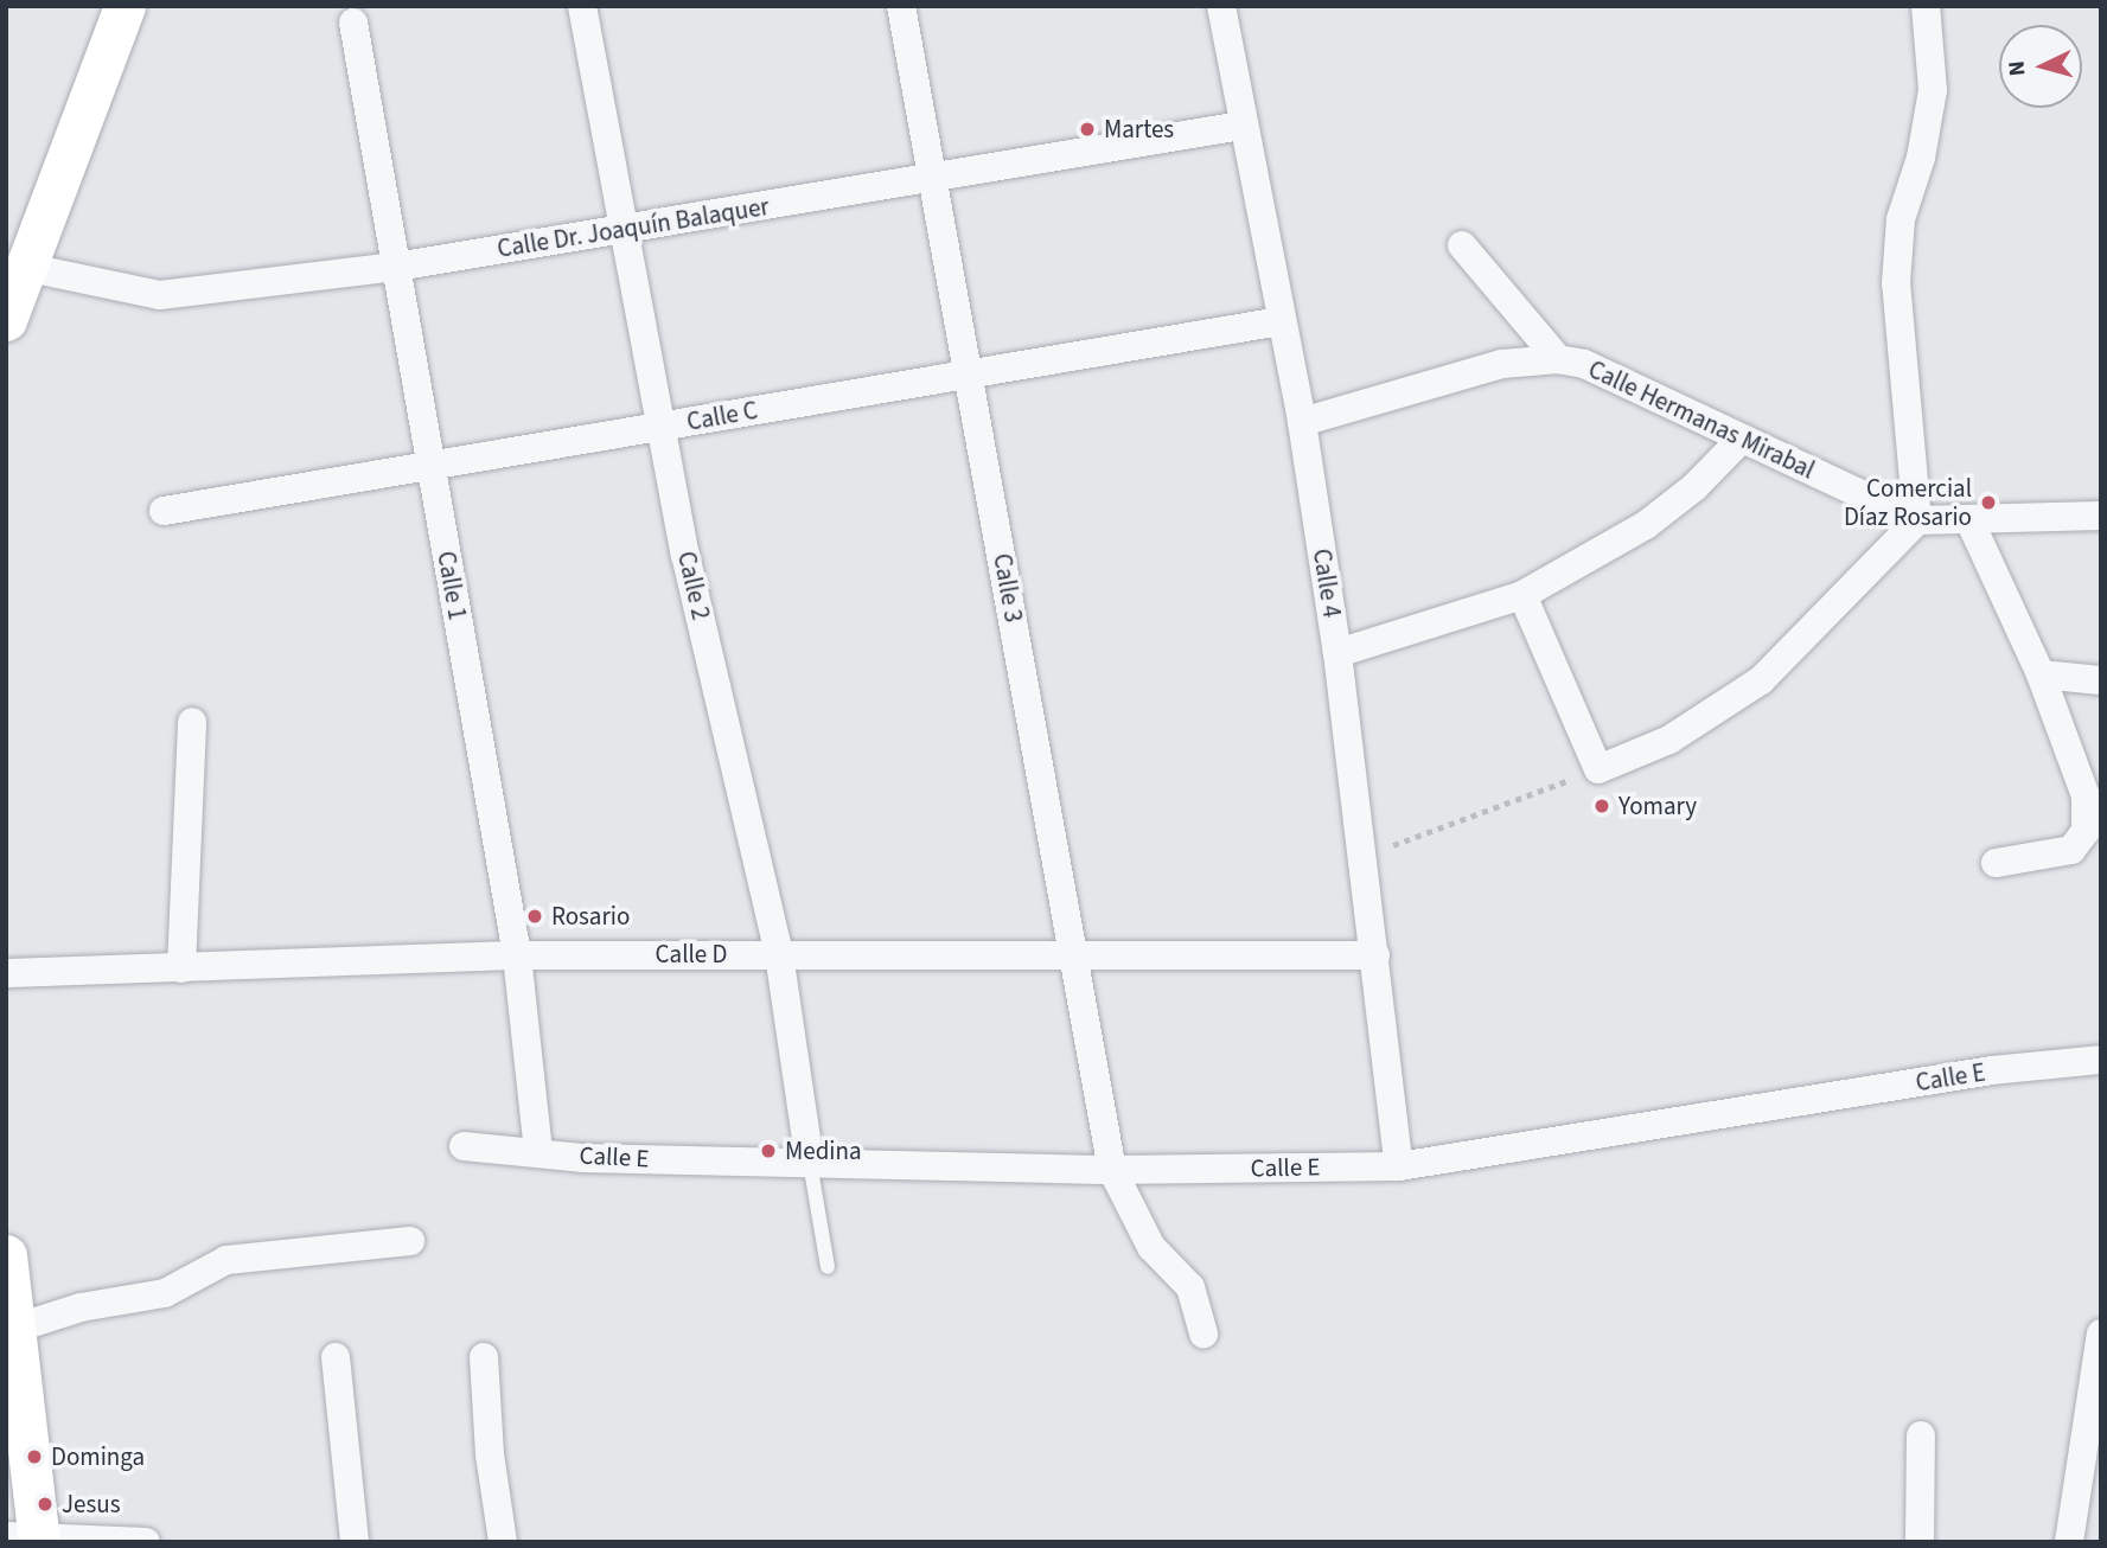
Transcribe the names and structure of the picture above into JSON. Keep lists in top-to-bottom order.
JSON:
{
  "streets": {
    "street": [
      "Calle Dr. Joaquín Balaquer",
      "Calle C",
      "Calle Hermanas Mirabal",
      "Calle 4",
      "Calle 1",
      "Calle 2",
      "Calle 3",
      "Calle D",
      "Calle E"
    ]
  },
  "crossings": [
    ["Calle Dr. Joaquín Balaquer", "Calle 4"],
    ["Calle Dr. Joaquín Balaquer", "Calle 1"],
    ["Calle Dr. Joaquín Balaquer", "Calle 2"],
    ["Calle Dr. Joaquín Balaquer", "Calle 3"],
    ["Calle C", "Calle 4"],
    ["Calle C", "Calle 1"],
    ["Calle C", "Calle 2"],
    ["Calle C", "Calle 3"],
    ["Calle Hermanas Mirabal", "Calle 4"],
    ["Calle 4", "Calle D"],
    ["Calle 4", "Calle E"],
    ["Calle 1", "Calle D"],
    ["Calle 1", "Calle E"],
    ["Calle 2", "Calle D"],
    ["Calle 2", "Calle E"],
    ["Calle 3", "Calle D"],
    ["Calle 3", "Calle E"]
  ],
  "places": [
    "Martes",
    "Comercial Díaz Rosario",
    "Yomary",
    "Rosario",
    "Medina",
    "Dominga",
    "Jesus"
  ],
  "north": "left"
}
